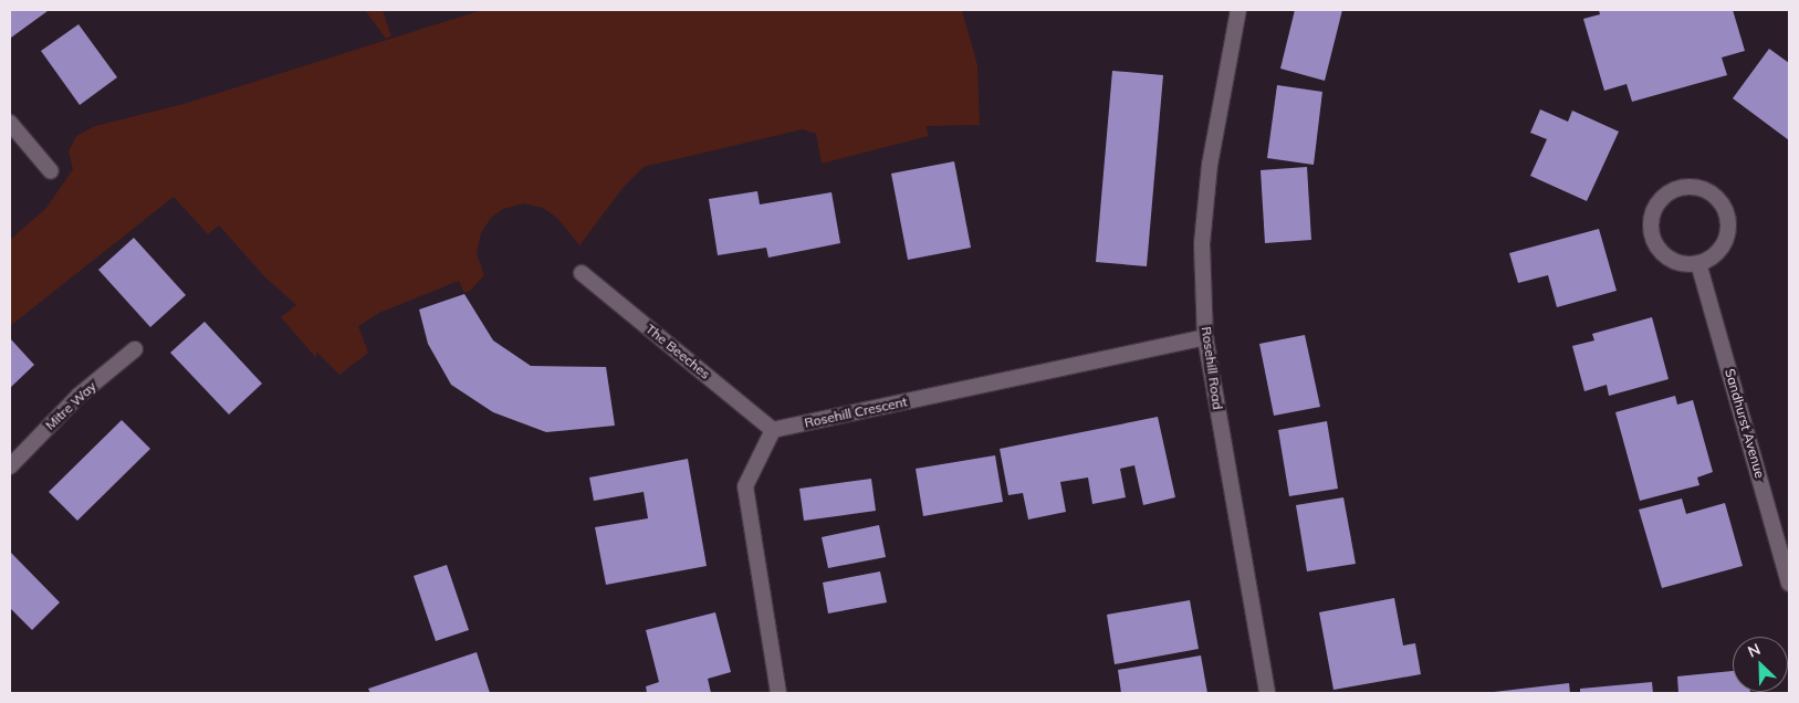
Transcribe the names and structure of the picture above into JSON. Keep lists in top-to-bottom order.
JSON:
{
  "streets": {
    "street": [
      "The Beeches",
      "Rosehill Road",
      "Mitre Way",
      "Rosehill Crescent",
      "Sandhurst Avenue"
    ]
  },
  "crossings": [
    ["The Beeches", "Rosehill Crescent"],
    ["Rosehill Road", "Rosehill Crescent"]
  ],
  "north": "top left"
}
